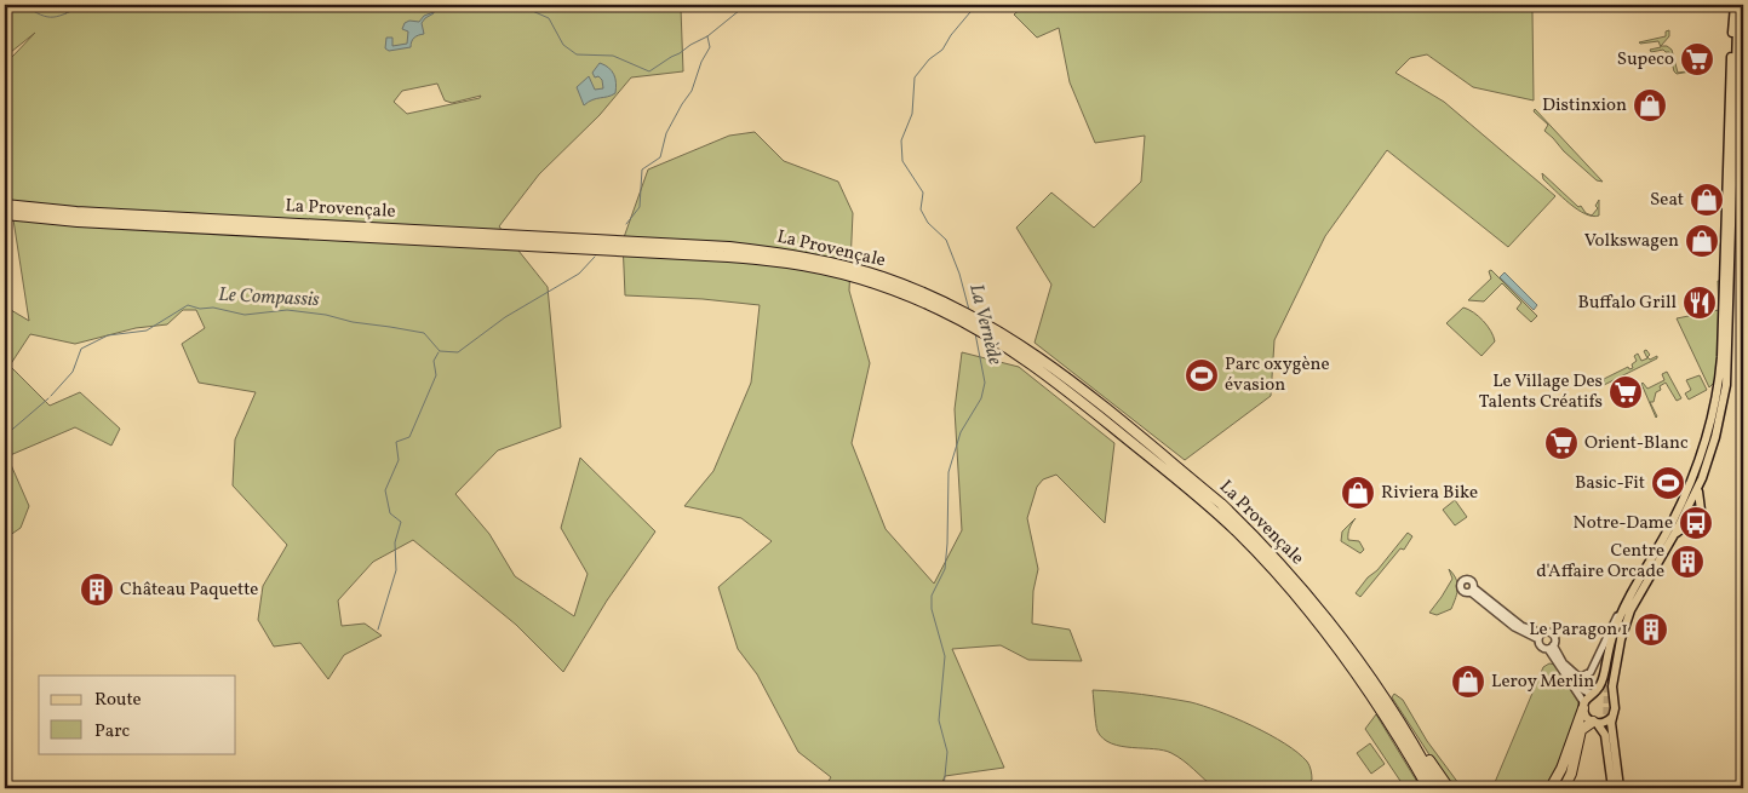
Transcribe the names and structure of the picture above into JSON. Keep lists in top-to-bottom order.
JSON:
{
  "streets": {
    "highway": ["La Provençale"]
  },
  "water": ["Le Compassis", "La Vernède"],
  "places": {
    "supermarket": ["Supeco", "Le Village Des Talents Créatifs", "Orient-Blanc"],
    "shop": [
      "Distinxion",
      "Seat",
      "Volkswagen",
      "Riviera Bike",
      "Leroy Merlin"
    ],
    "restaurant": ["Buffalo Grill"],
    "sports": ["Parc oxygène évasion", "Basic-Fit"],
    "bus stop": ["Notre-Dame"],
    "building": ["Centre d'Affaire Orcade", "Château Paquette", "Le Paragon 1"]
  },
  "legend": ["Route", "Parc"]
}
